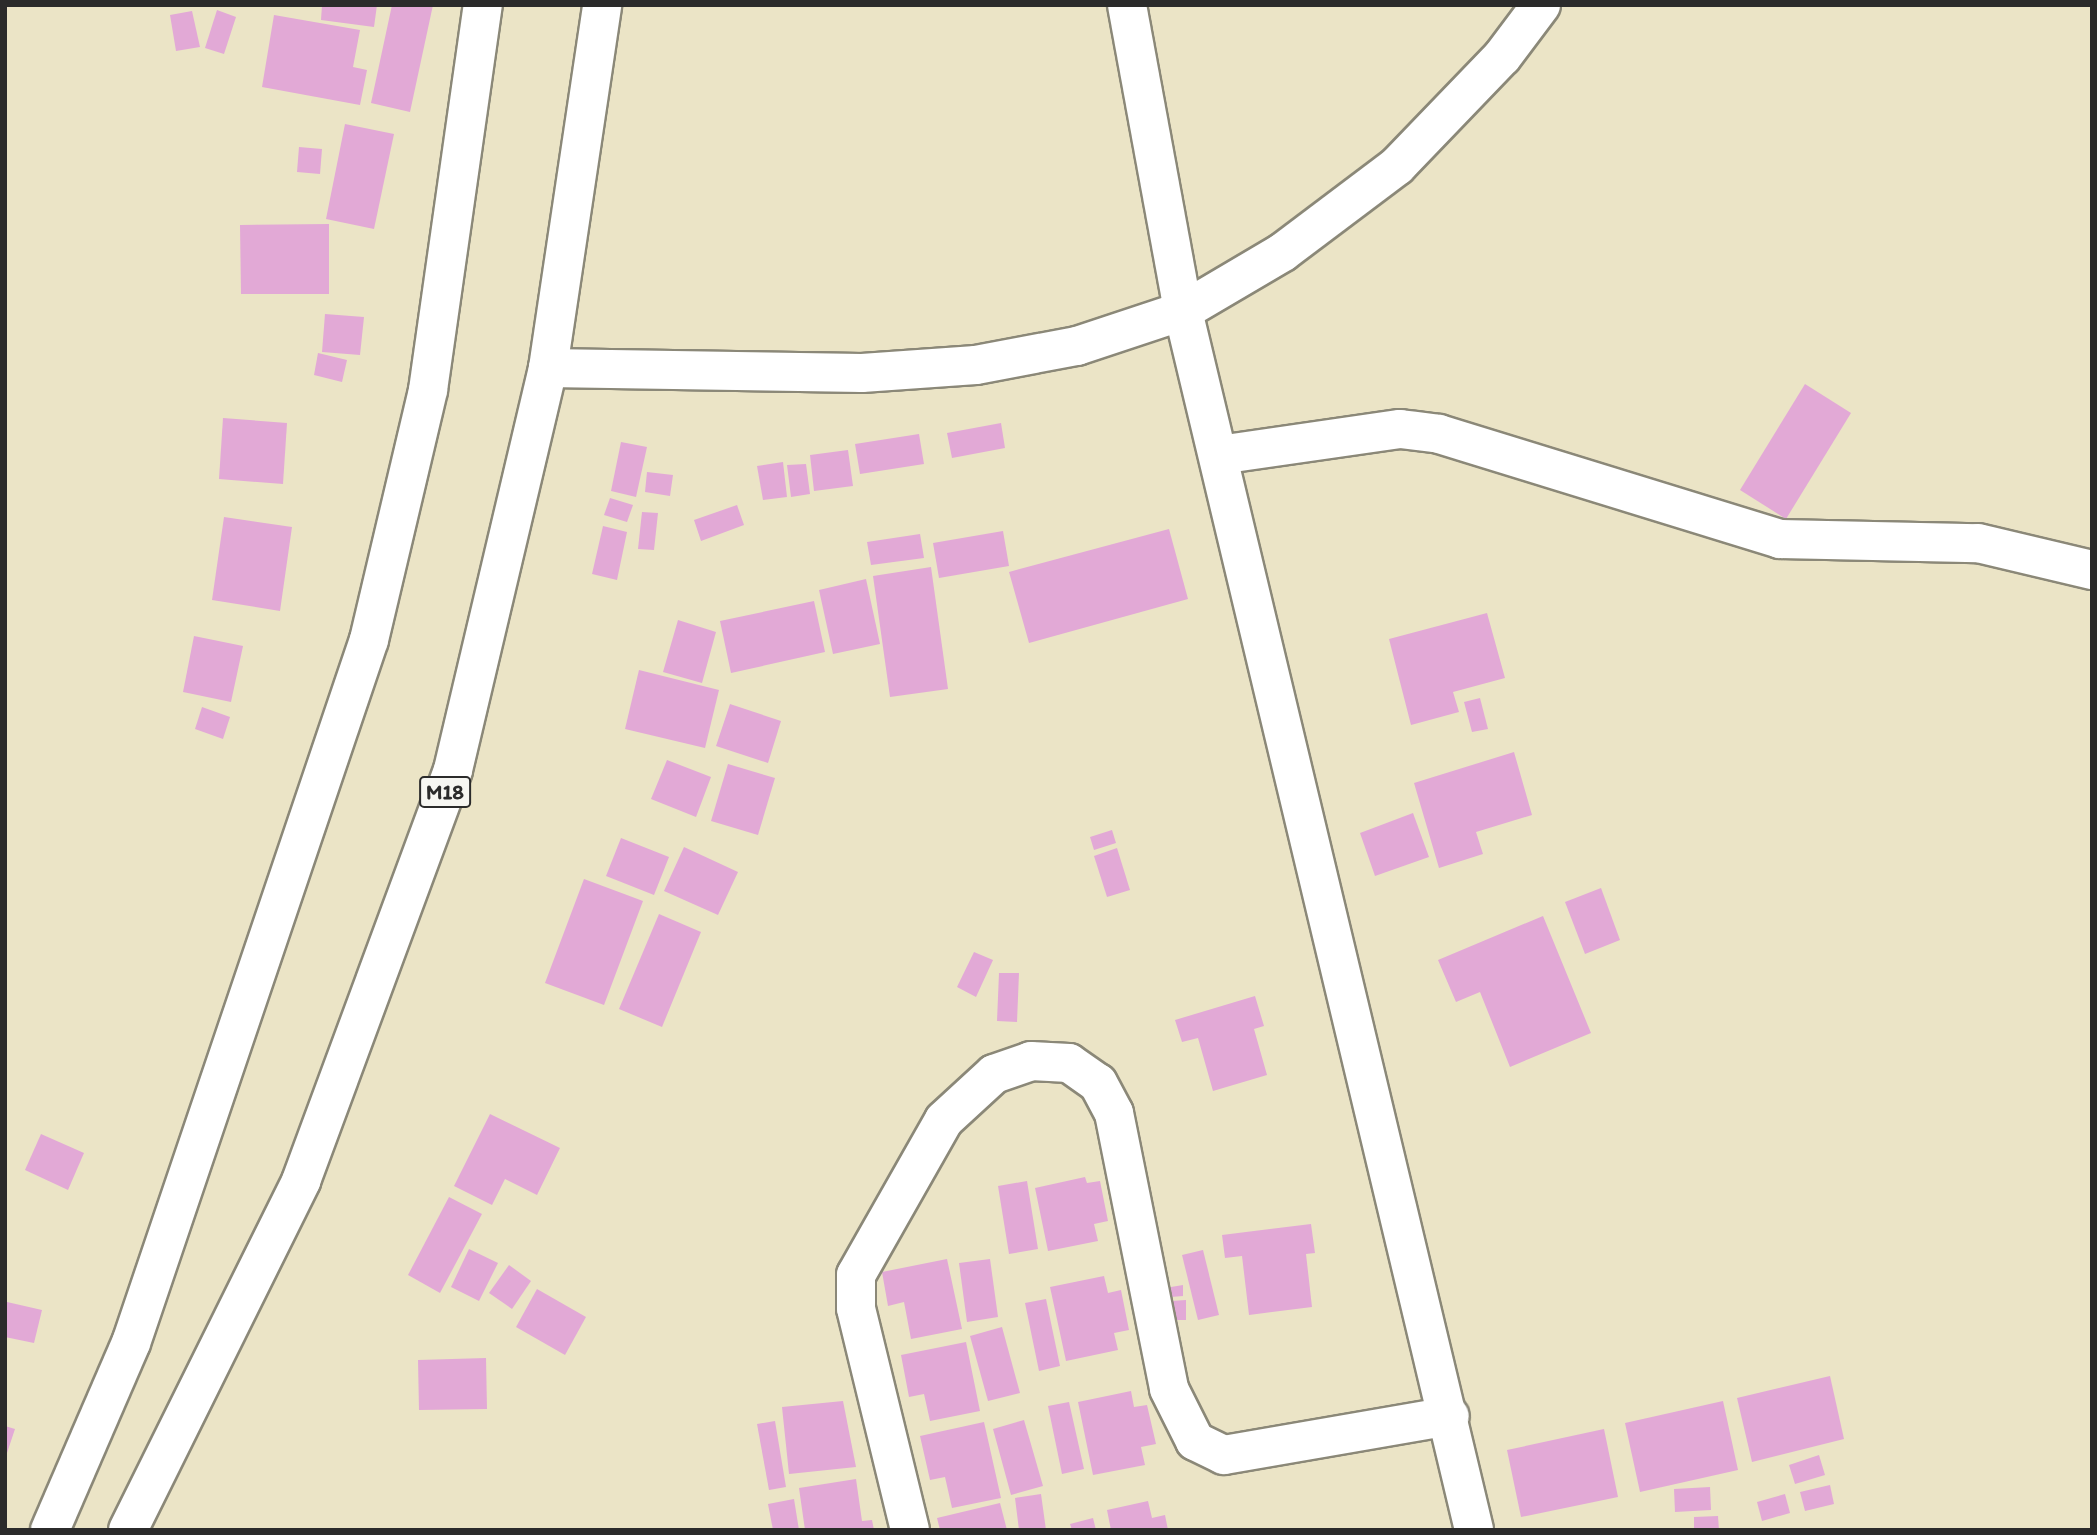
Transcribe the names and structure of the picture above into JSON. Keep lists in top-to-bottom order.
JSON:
{
  "streets": {
    "street": ["M18"]
  }
}
